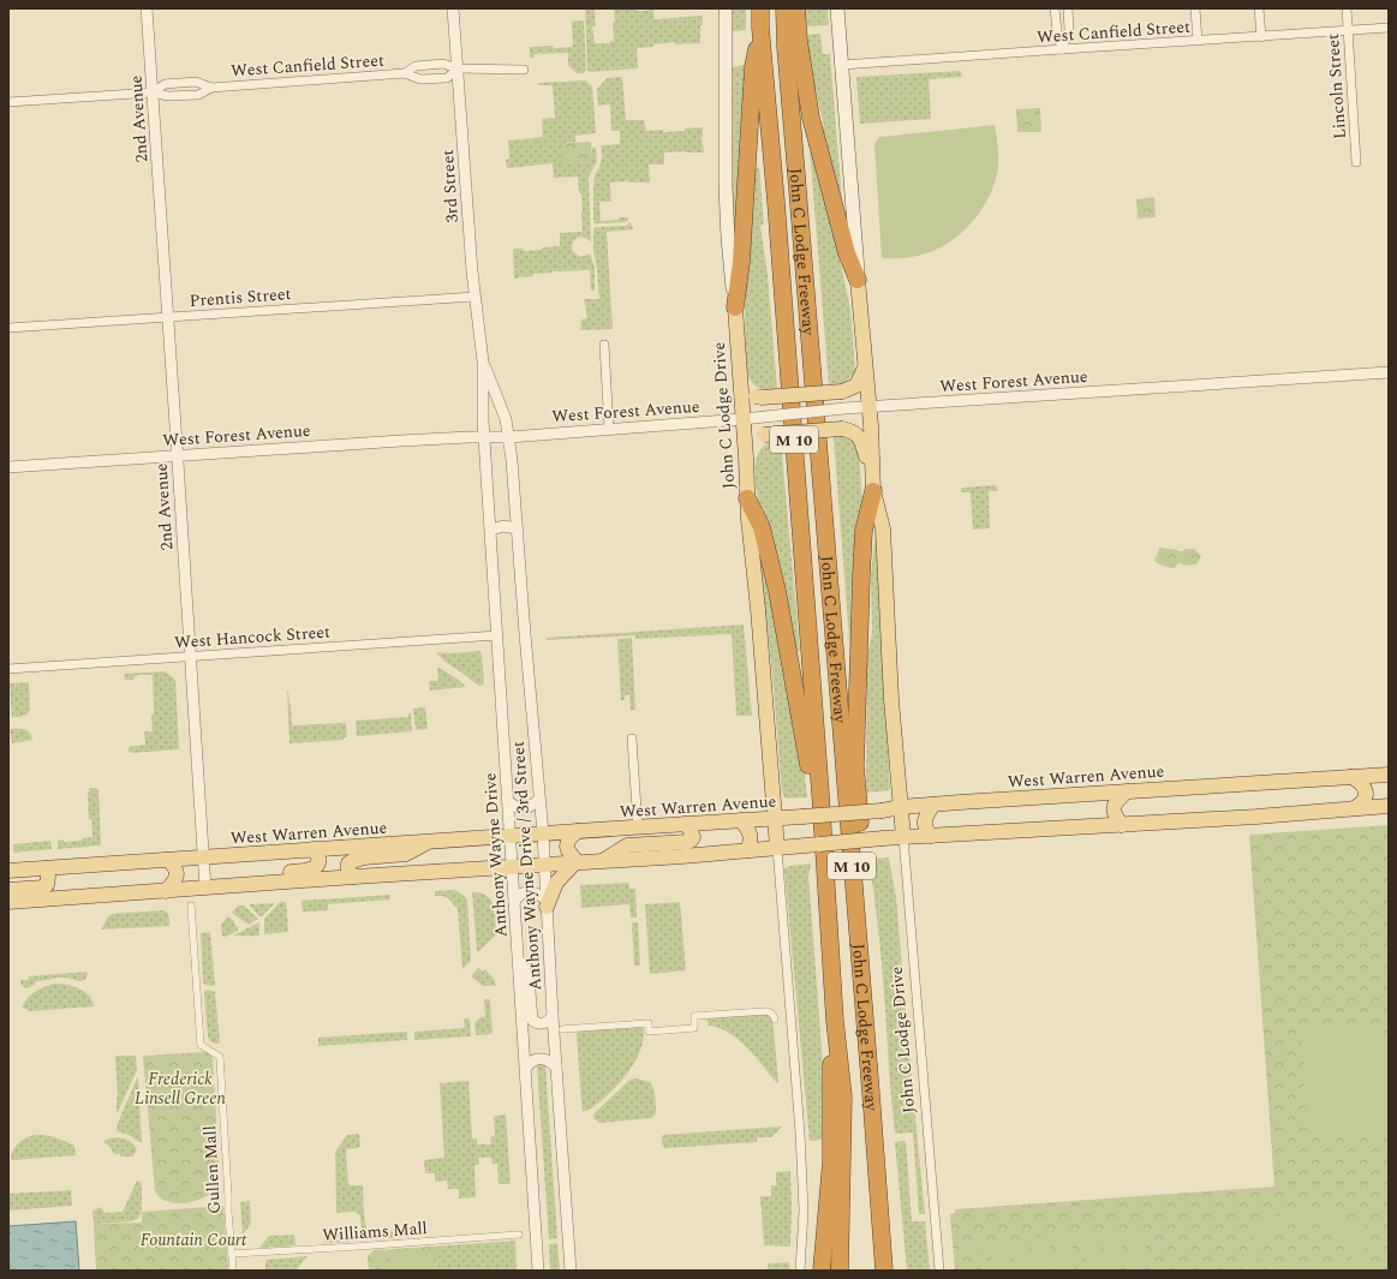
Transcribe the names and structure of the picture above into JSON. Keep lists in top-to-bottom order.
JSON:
{
  "streets": {
    "highway": ["John C Lodge Freeway", "M 10"],
    "main road": ["John C Lodge Drive", "West Warren Avenue"],
    "street": [
      "West Canfield Street",
      "Lincoln Street",
      "2nd Avenue",
      "3rd Street",
      "Prentis Street",
      "West Forest Avenue",
      "West Hancock Street",
      "Anthony Wayne Drive",
      "Anthony Wayne Drive / 3rd Street",
      "Gullen Mall",
      "Williams Mall"
    ]
  },
  "crossings": [
    ["West Canfield Street", "Lincoln Street"],
    ["West Canfield Street", "2nd Avenue"],
    ["West Canfield Street", "3rd Street"],
    ["2nd Avenue", "Prentis Street"],
    ["2nd Avenue", "West Forest Avenue"],
    ["2nd Avenue", "West Hancock Street"],
    ["2nd Avenue", "West Warren Avenue"],
    ["3rd Street", "Prentis Street"],
    ["3rd Street", "West Forest Avenue"],
    ["3rd Street", "Anthony Wayne Drive"],
    ["3rd Street", "Anthony Wayne Drive / 3rd Street"],
    ["West Forest Avenue", "John C Lodge Drive"],
    ["West Forest Avenue", "Anthony Wayne Drive"],
    ["John C Lodge Drive", "West Warren Avenue"],
    ["West Hancock Street", "Anthony Wayne Drive"],
    ["West Warren Avenue", "Anthony Wayne Drive"],
    ["West Warren Avenue", "Anthony Wayne Drive / 3rd Street"],
    ["Gullen Mall", "Williams Mall"]
  ],
  "parks": ["Frederick Linsell Green", "Fountain Court"]
}
